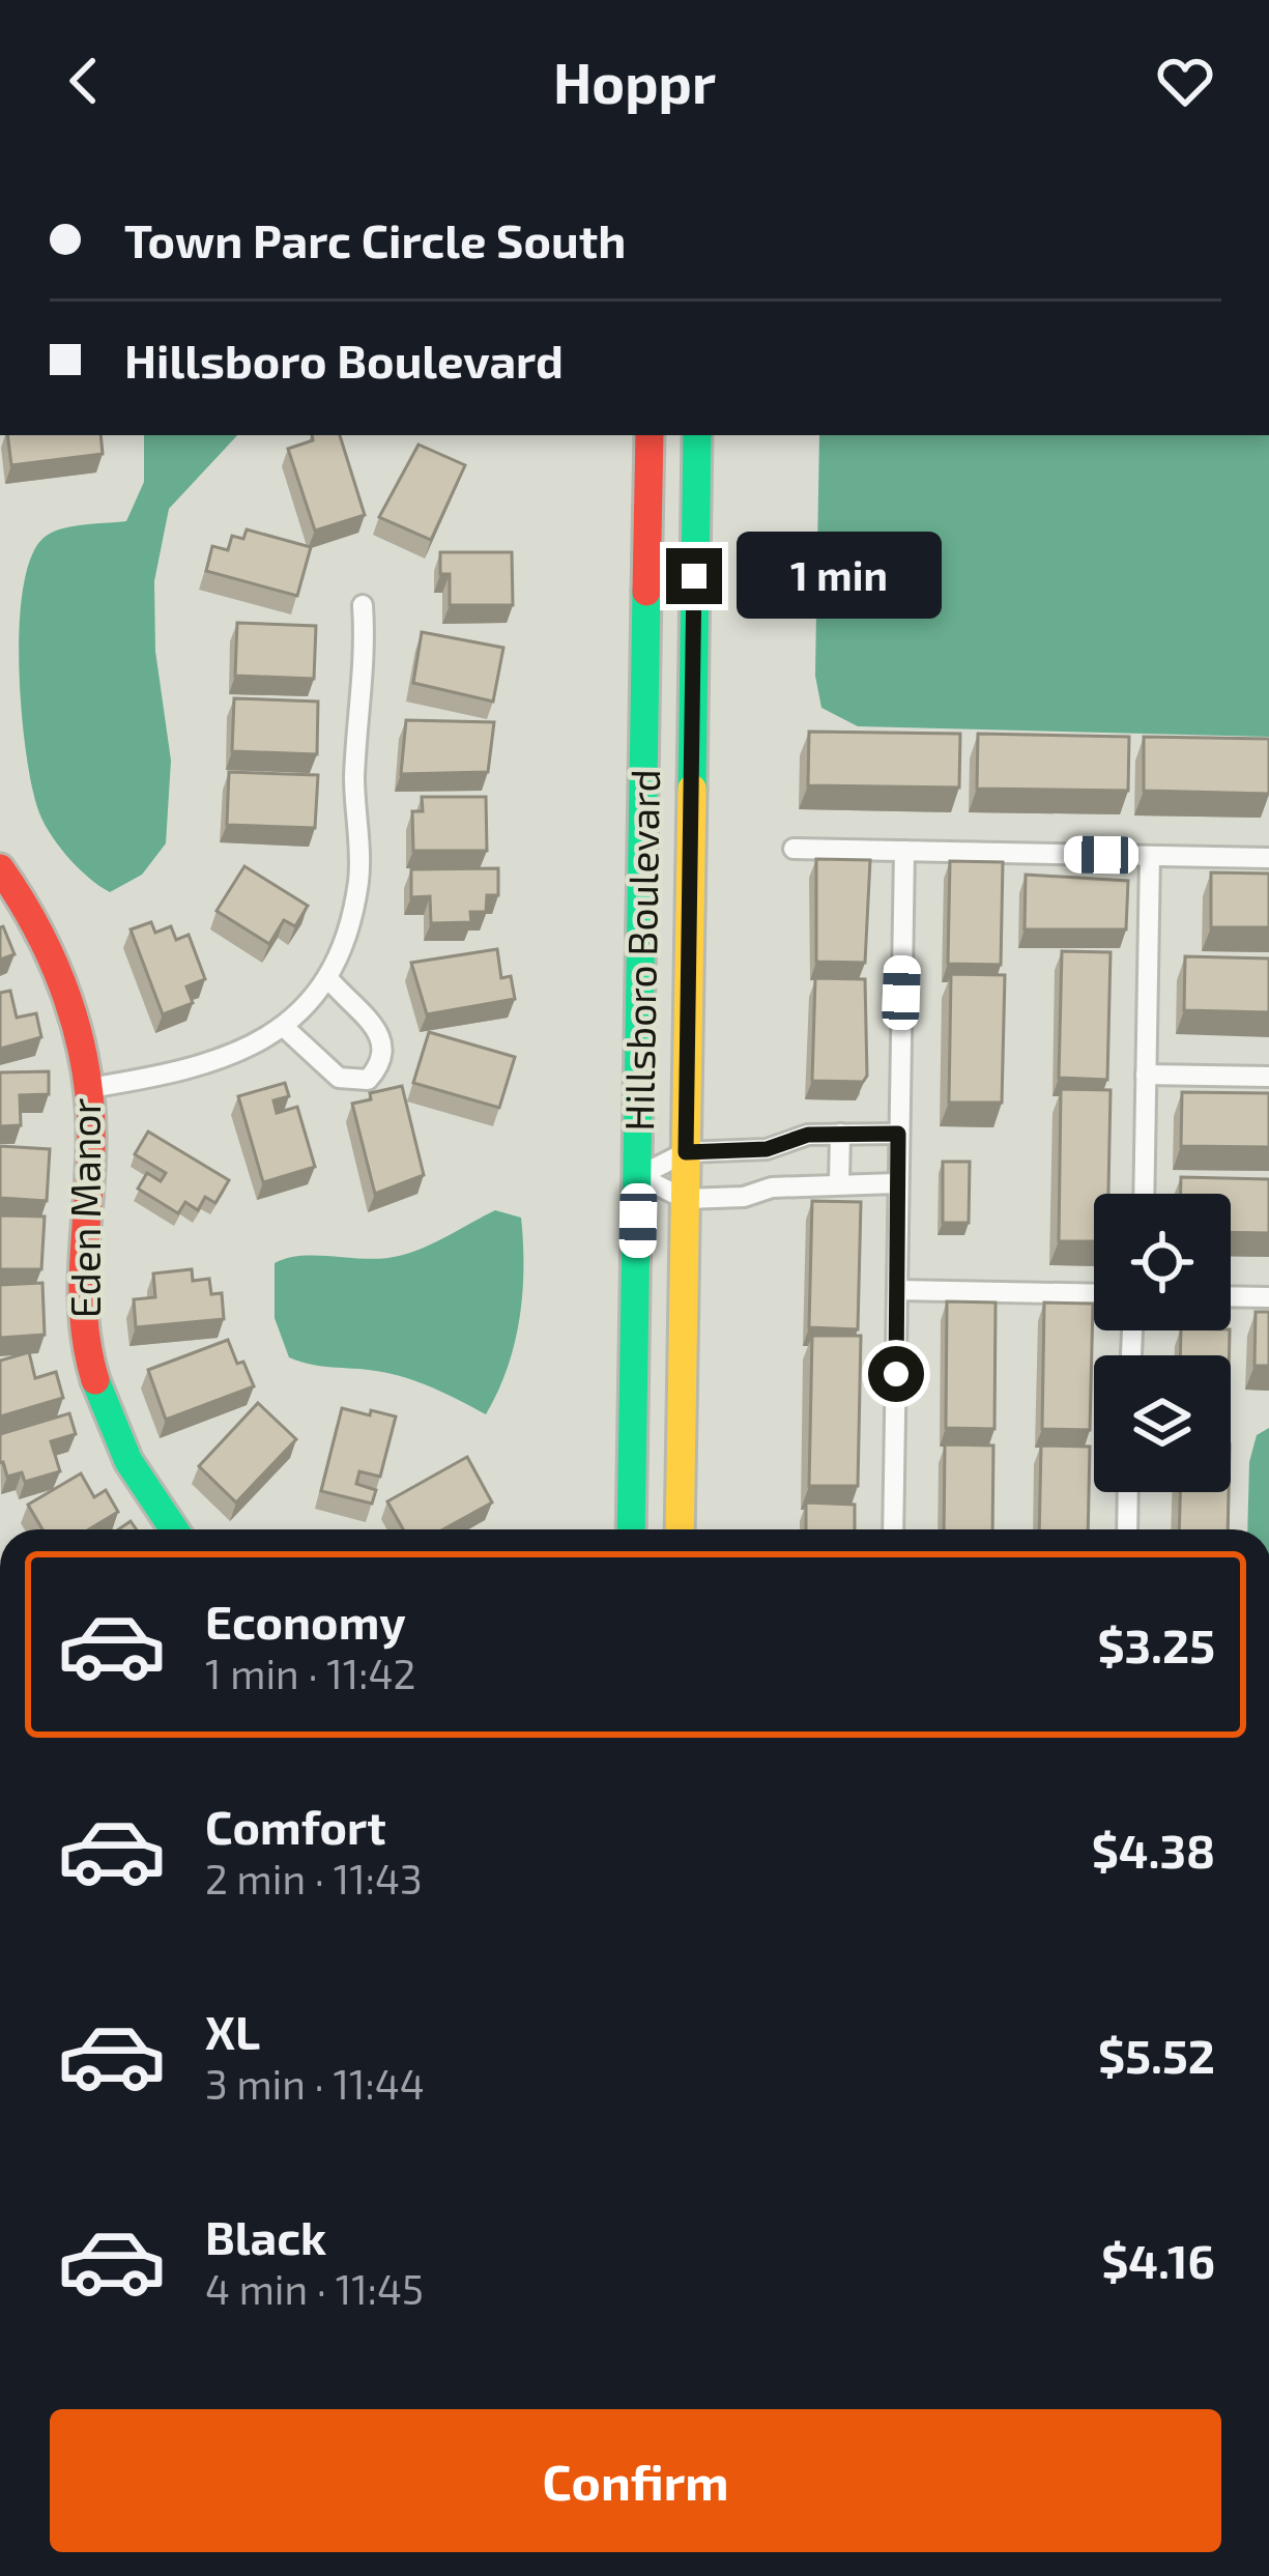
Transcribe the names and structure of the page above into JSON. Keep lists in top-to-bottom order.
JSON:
{
  "streets": {
    "street": ["Hillsboro Boulevard", "Eden Manor"]
  },
  "page": {
    "header": "Hoppr",
    "banner": ["Town Parc Circle South", "Hillsboro Boulevard"],
    "bubble": "1 min",
    "list": [
      {
        "name": "Economy",
        "note": "1 min · 11:42",
        "value": "$3.25"
      },
      {
        "name": "Comfort",
        "note": "2 min · 11:43",
        "value": "$4.38"
      },
      {
        "name": "XL",
        "note": "3 min · 11:44",
        "value": "$5.52"
      },
      {
        "name": "Black",
        "note": "4 min · 11:45",
        "value": "$4.16"
      }
    ],
    "buttons": "Confirm"
  }
}
